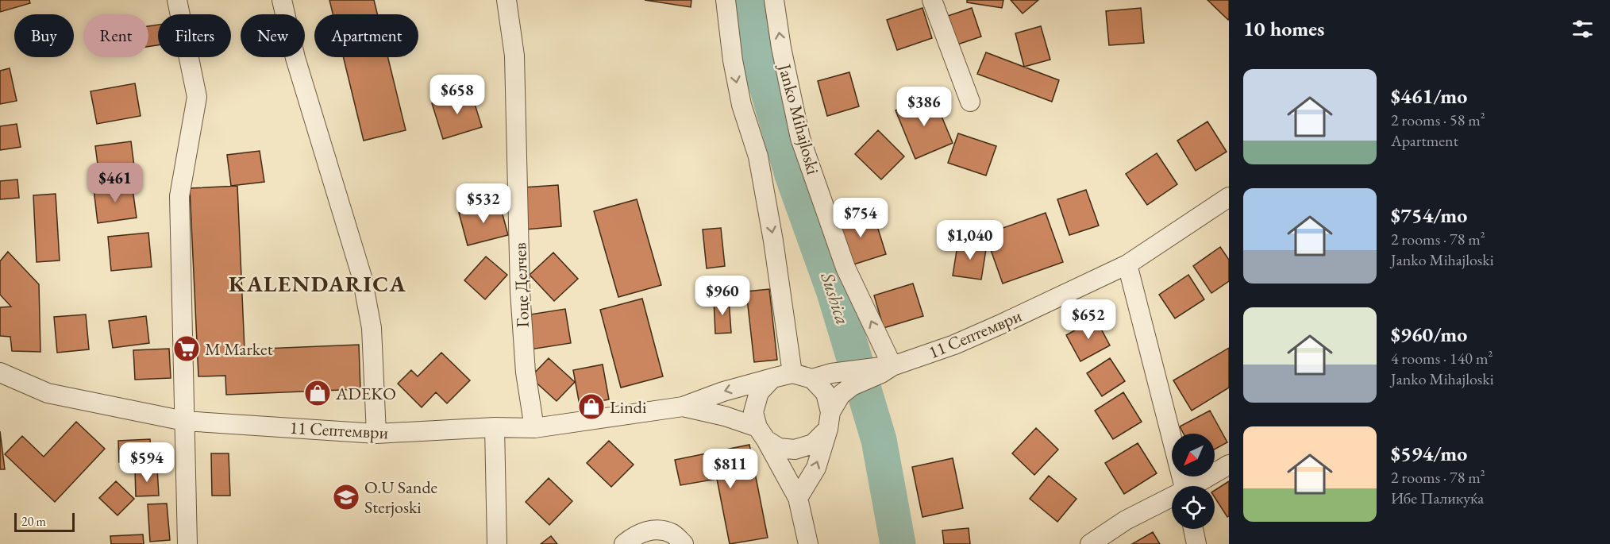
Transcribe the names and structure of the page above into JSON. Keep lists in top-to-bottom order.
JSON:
{
  "streets": {
    "street": ["Janko Mihajloski", "Гоце Делчев", "11 Септември"]
  },
  "crossings": [
    ["Janko Mihajloski", "11 Септември"],
    ["Гоце Делчев", "11 Септември"]
  ],
  "districts": ["KALENDARICA"],
  "water": ["Sushica"],
  "places": {
    "supermarket": ["M Market"],
    "shop": ["ADEKO", "Lindi"],
    "school or university": ["O.U Sande Sterjoski"]
  },
  "scale_bar": "20 m",
  "north": "bottom left",
  "page": {
    "heading": "10 homes",
    "chip": [
      "Buy",
      "Rent",
      "Filters",
      "New",
      "Apartment"
    ],
    "list": [
      {
        "name": "$461/mo",
        "note": "2 rooms · 58 m² · Apartment"
      },
      {
        "name": "$754/mo",
        "note": "2 rooms · 78 m² · Janko Mihajloski"
      },
      {
        "name": "$960/mo",
        "note": "4 rooms · 140 m² · Janko Mihajloski"
      },
      {
        "name": "$594/mo",
        "note": "2 rooms · 78 m² · Ибе Паликуќа"
      }
    ],
    "price": [
      "$658",
      "$386",
      "$461",
      "$532",
      "$754",
      "$1,040",
      "$960",
      "$652",
      "$594",
      "$811"
    ],
    "scale": "20 m"
  }
}
